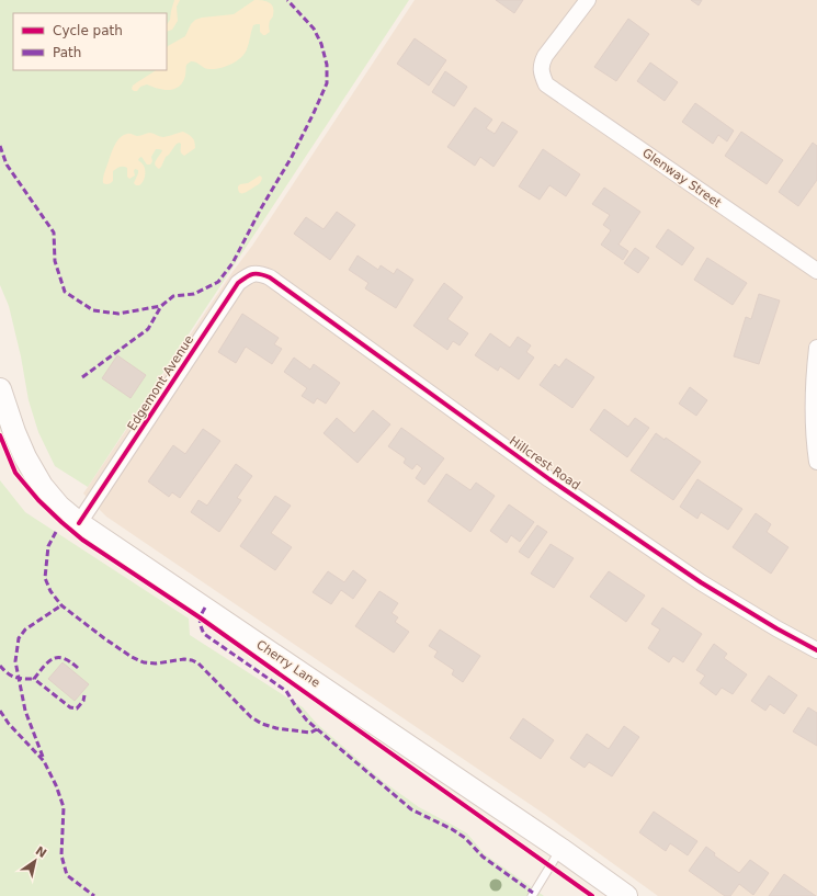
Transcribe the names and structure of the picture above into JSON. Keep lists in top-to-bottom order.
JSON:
{
  "streets": {
    "street": [
      "Glenway Street",
      "Edgemont Avenue",
      "Hillcrest Road",
      "Cherry Lane"
    ]
  },
  "crossings": [
    ["Edgemont Avenue", "Hillcrest Road"],
    ["Edgemont Avenue", "Cherry Lane"]
  ],
  "legend": ["Cycle path", "Path"],
  "north": "top right"
}
